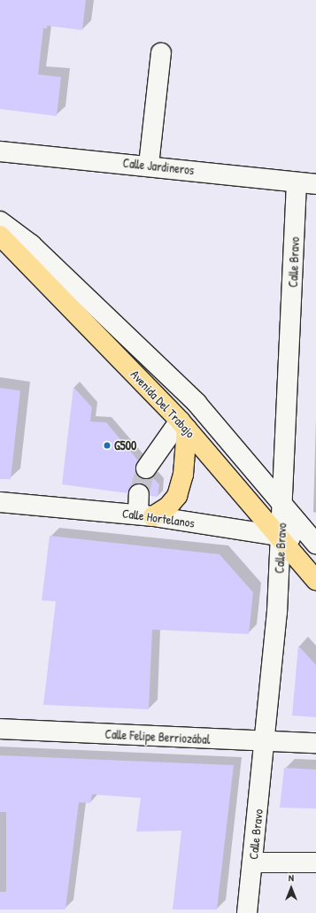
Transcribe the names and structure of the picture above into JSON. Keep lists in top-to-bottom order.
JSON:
{
  "streets": {
    "main road": ["Avenida Del Trabajo"],
    "street": [
      "Calle Jardineros",
      "Calle Bravo",
      "Calle Hortelanos",
      "Calle Felipe Berriozábal"
    ]
  },
  "crossings": [
    ["Calle Jardineros", "Calle Bravo"],
    ["Calle Bravo", "Avenida Del Trabajo"],
    ["Calle Bravo", "Calle Hortelanos"],
    ["Calle Bravo", "Calle Felipe Berriozábal"],
    ["Avenida Del Trabajo", "Calle Hortelanos"]
  ],
  "places": ["G500"],
  "north": "top"
}
